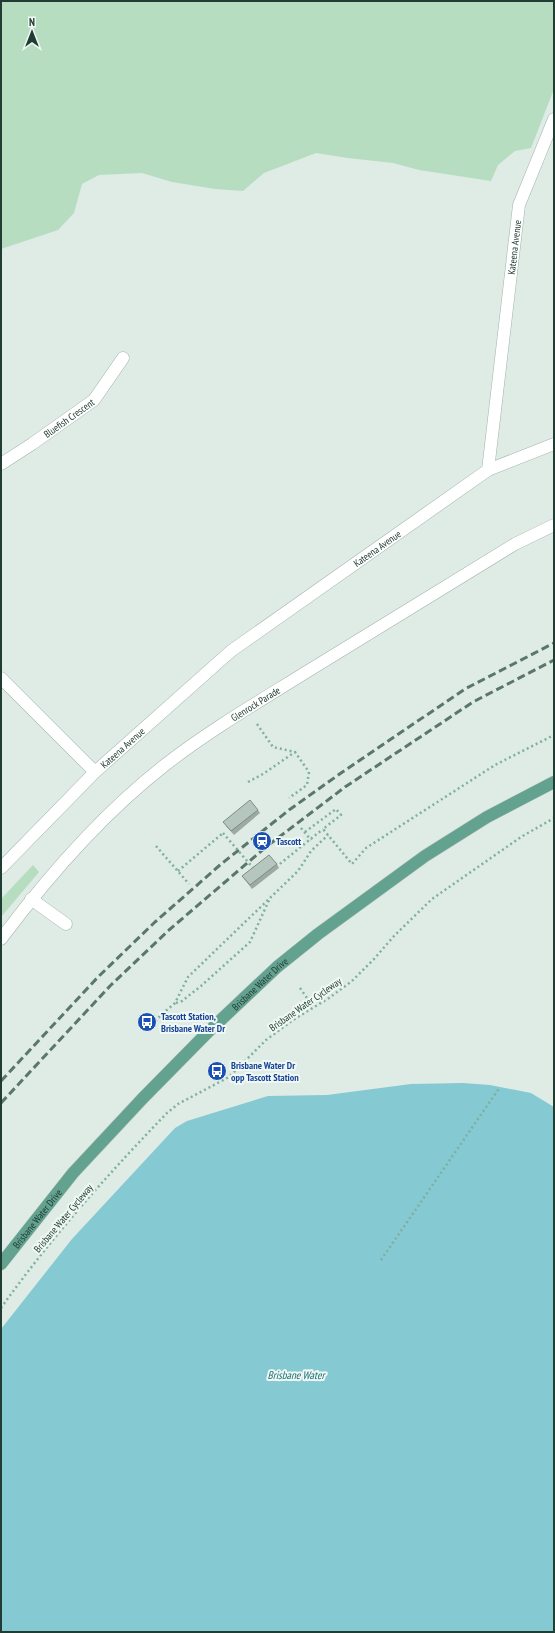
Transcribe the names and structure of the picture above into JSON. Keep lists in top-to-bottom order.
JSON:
{
  "streets": {
    "main road": ["Brisbane Water Drive"],
    "street": ["Kateena Avenue", "Bluefish Crescent", "Glenrock Parade"],
    "path": ["Brisbane Water Cycleway"]
  },
  "water": ["Brisbane Water"],
  "places": {
    "station": ["Tascott"],
    "bus stop": ["Tascott Station, Brisbane Water Dr", "Brisbane Water Dr opp Tascott Station"]
  },
  "north": "top"
}
